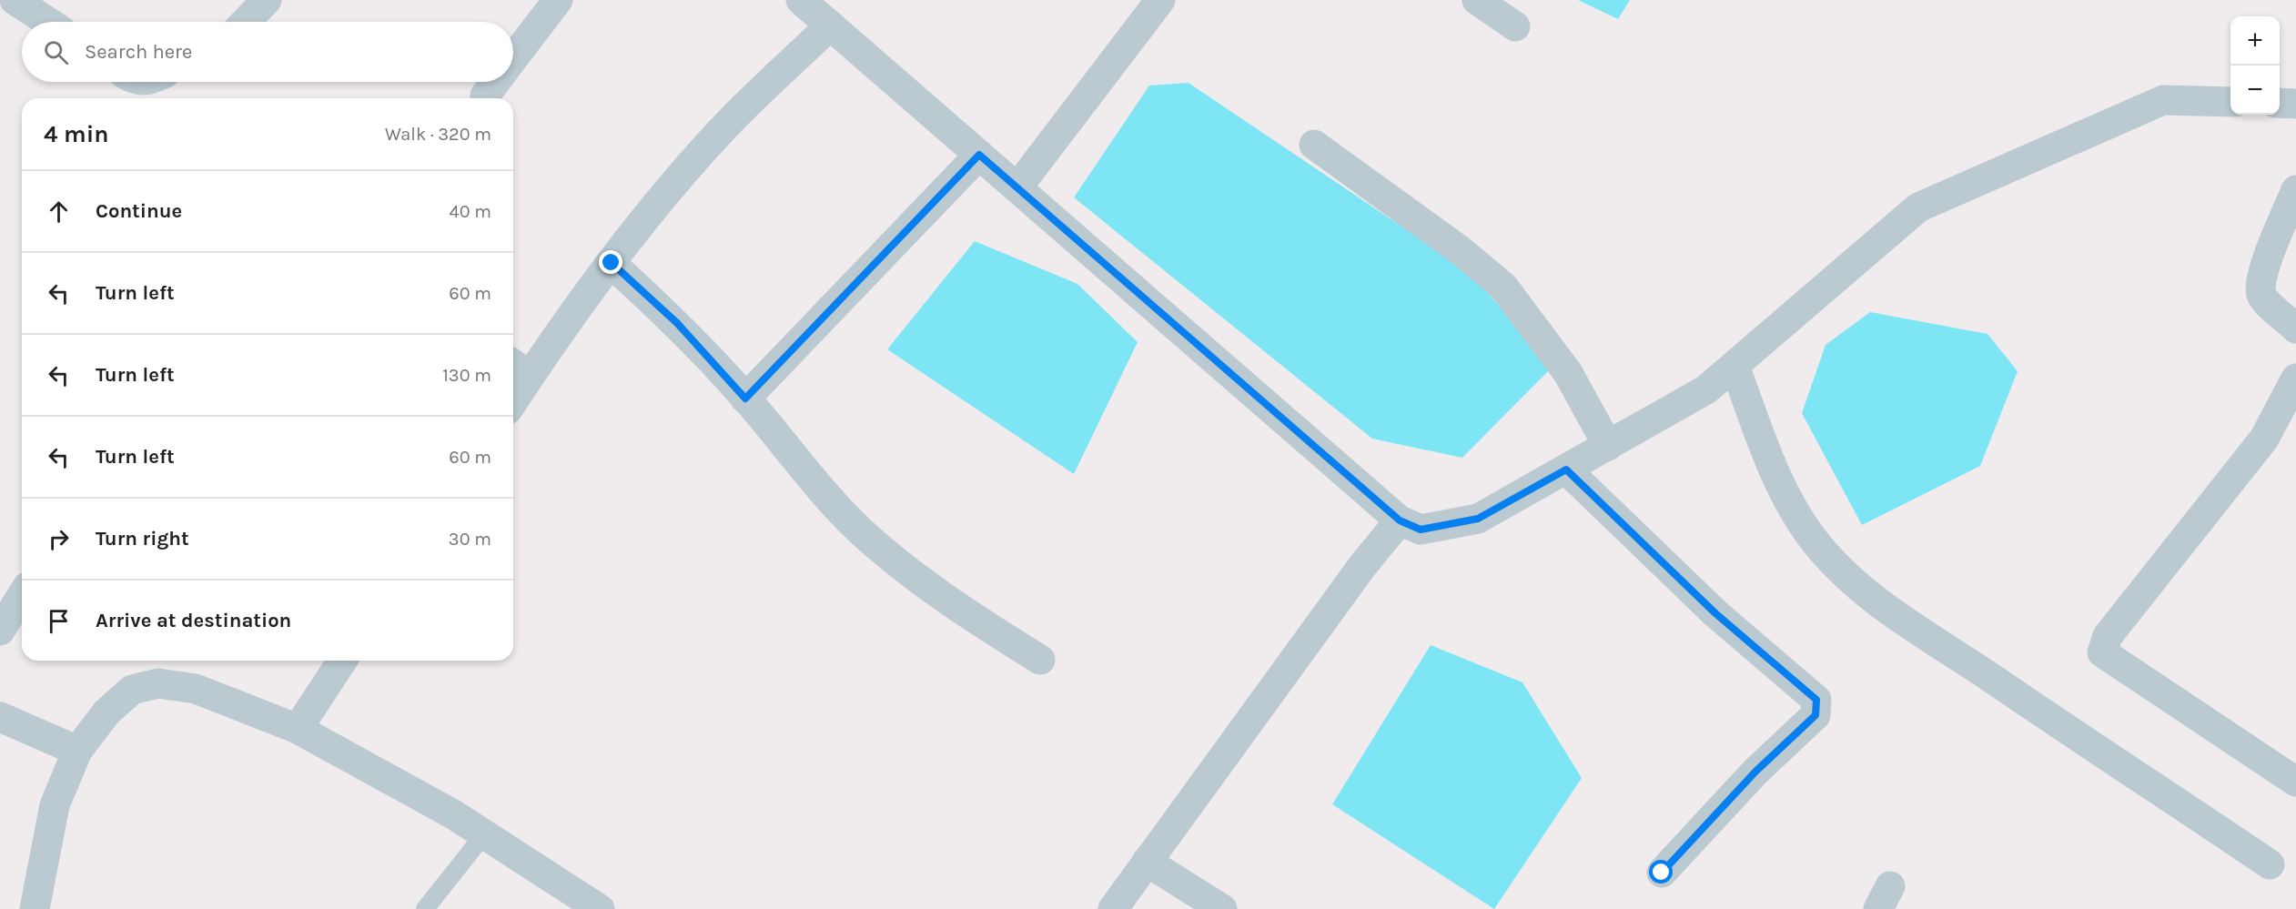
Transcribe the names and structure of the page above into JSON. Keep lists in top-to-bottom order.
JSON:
{
  "page": {
    "map_buttons": ["+", "−"],
    "search": "Search here",
    "heading": ["4 min", "Walk · 320 m"],
    "list": [
      ["Continue", "40 m"],
      ["Turn left", "60 m"],
      ["Turn left", "130 m"],
      ["Turn left", "60 m"],
      ["Turn right", "30 m"],
      "Arrive at destination"
    ]
  }
}
